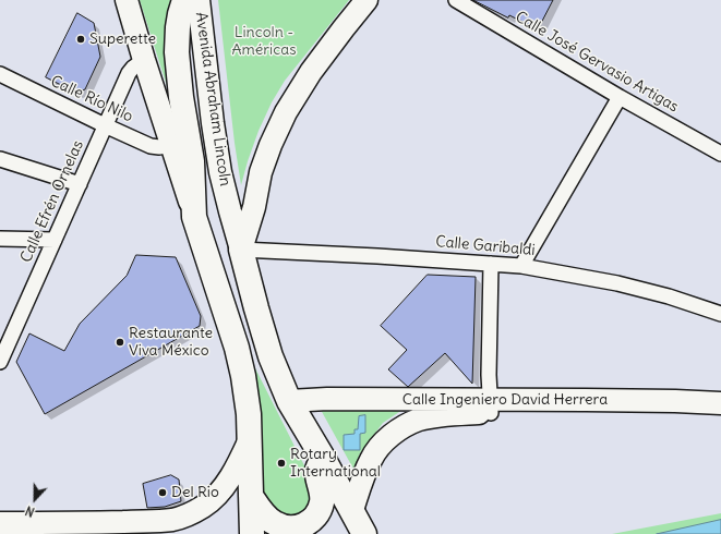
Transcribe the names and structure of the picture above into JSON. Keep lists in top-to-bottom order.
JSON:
{
  "streets": {
    "main road": ["Avenida Abraham Lincoln", "Calle Ingeniero David Herrera"],
    "street": [
      "Calle José Gervasio Artigas",
      "Calle Río Nilo",
      "Calle Efrén Ornelas",
      "Calle Garibaldi"
    ]
  },
  "crossings": [
    ["Calle Río Nilo", "Calle Efrén Ornelas"],
    ["Avenida Abraham Lincoln", "Calle Garibaldi"]
  ],
  "parks": ["Lincoln - Américas"],
  "places": [
    "Superette",
    "Restaurante Viva México",
    "Rotary International",
    "Del Rio"
  ],
  "north": "bottom"
}
